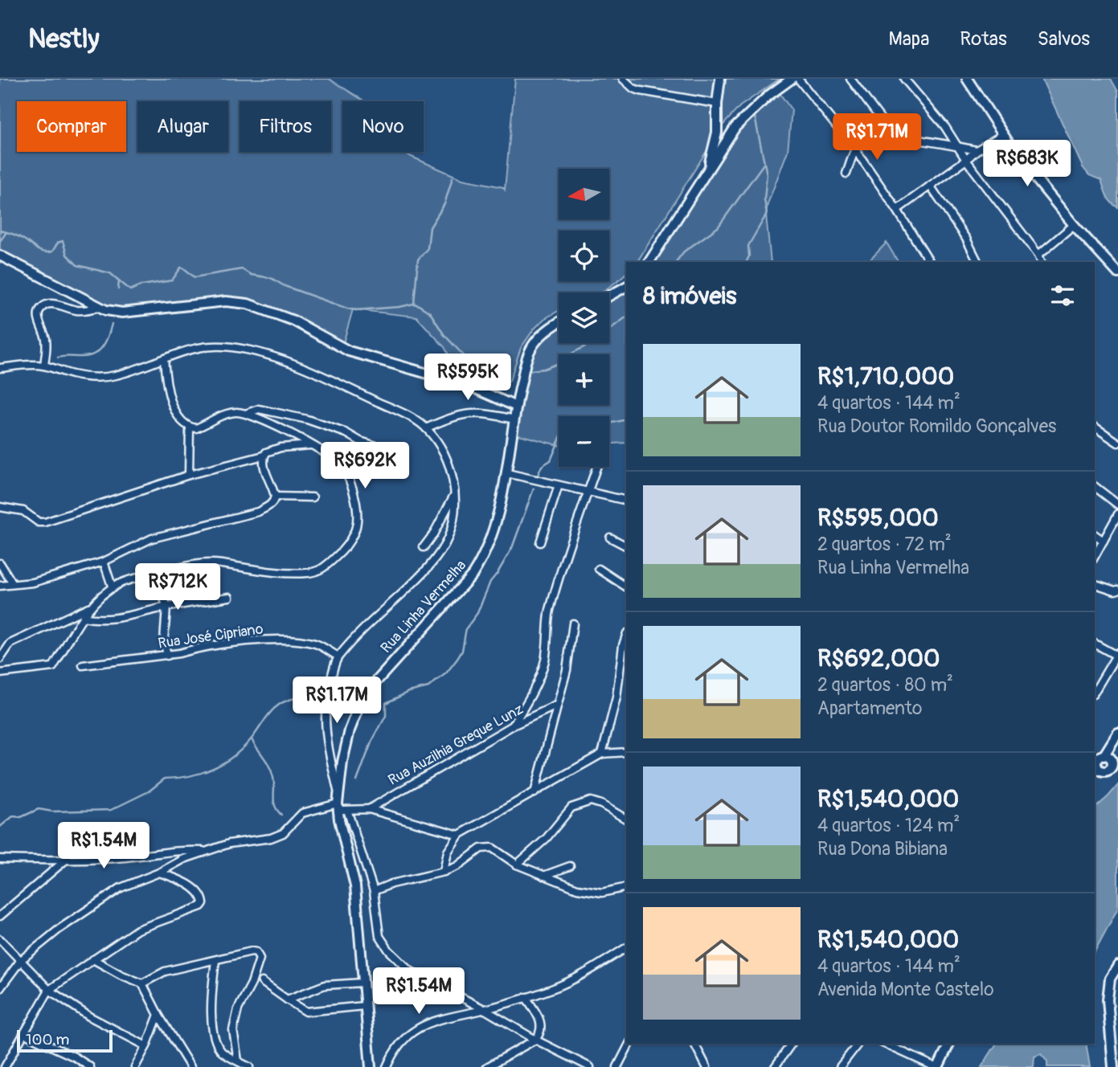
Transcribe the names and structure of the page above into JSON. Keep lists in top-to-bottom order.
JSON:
{
  "streets": {
    "street": ["Rua Linha Vermelha", "Rua José Cipriano", "Rua Auzilhia Greque Lunz"]
  },
  "scale_bar": "100 m",
  "north": "left",
  "page": {
    "header": "Nestly",
    "nav": ["Mapa", "Rotas", "Salvos"],
    "chip": [
      "Comprar",
      "Alugar",
      "Filtros",
      "Novo"
    ],
    "price": [
      "R$1.71M",
      "R$683K",
      "R$595K",
      "R$692K",
      "R$712K",
      "R$1.17M",
      "R$1.54M",
      "R$1.54M"
    ],
    "map_buttons": ["+", "−"],
    "heading": "8 imóveis",
    "list": [
      {
        "name": "R$1,710,000",
        "note": "4 quartos · 144 m² · Rua Doutor Romildo Gonçalves"
      },
      {
        "name": "R$595,000",
        "note": "2 quartos · 72 m² · Rua Linha Vermelha"
      },
      {
        "name": "R$692,000",
        "note": "2 quartos · 80 m² · Apartamento"
      },
      {
        "name": "R$1,540,000",
        "note": "4 quartos · 124 m² · Rua Dona Bibiana"
      },
      {
        "name": "R$1,540,000",
        "note": "4 quartos · 144 m² · Avenida Monte Castelo"
      }
    ],
    "scale": "100 m"
  }
}
